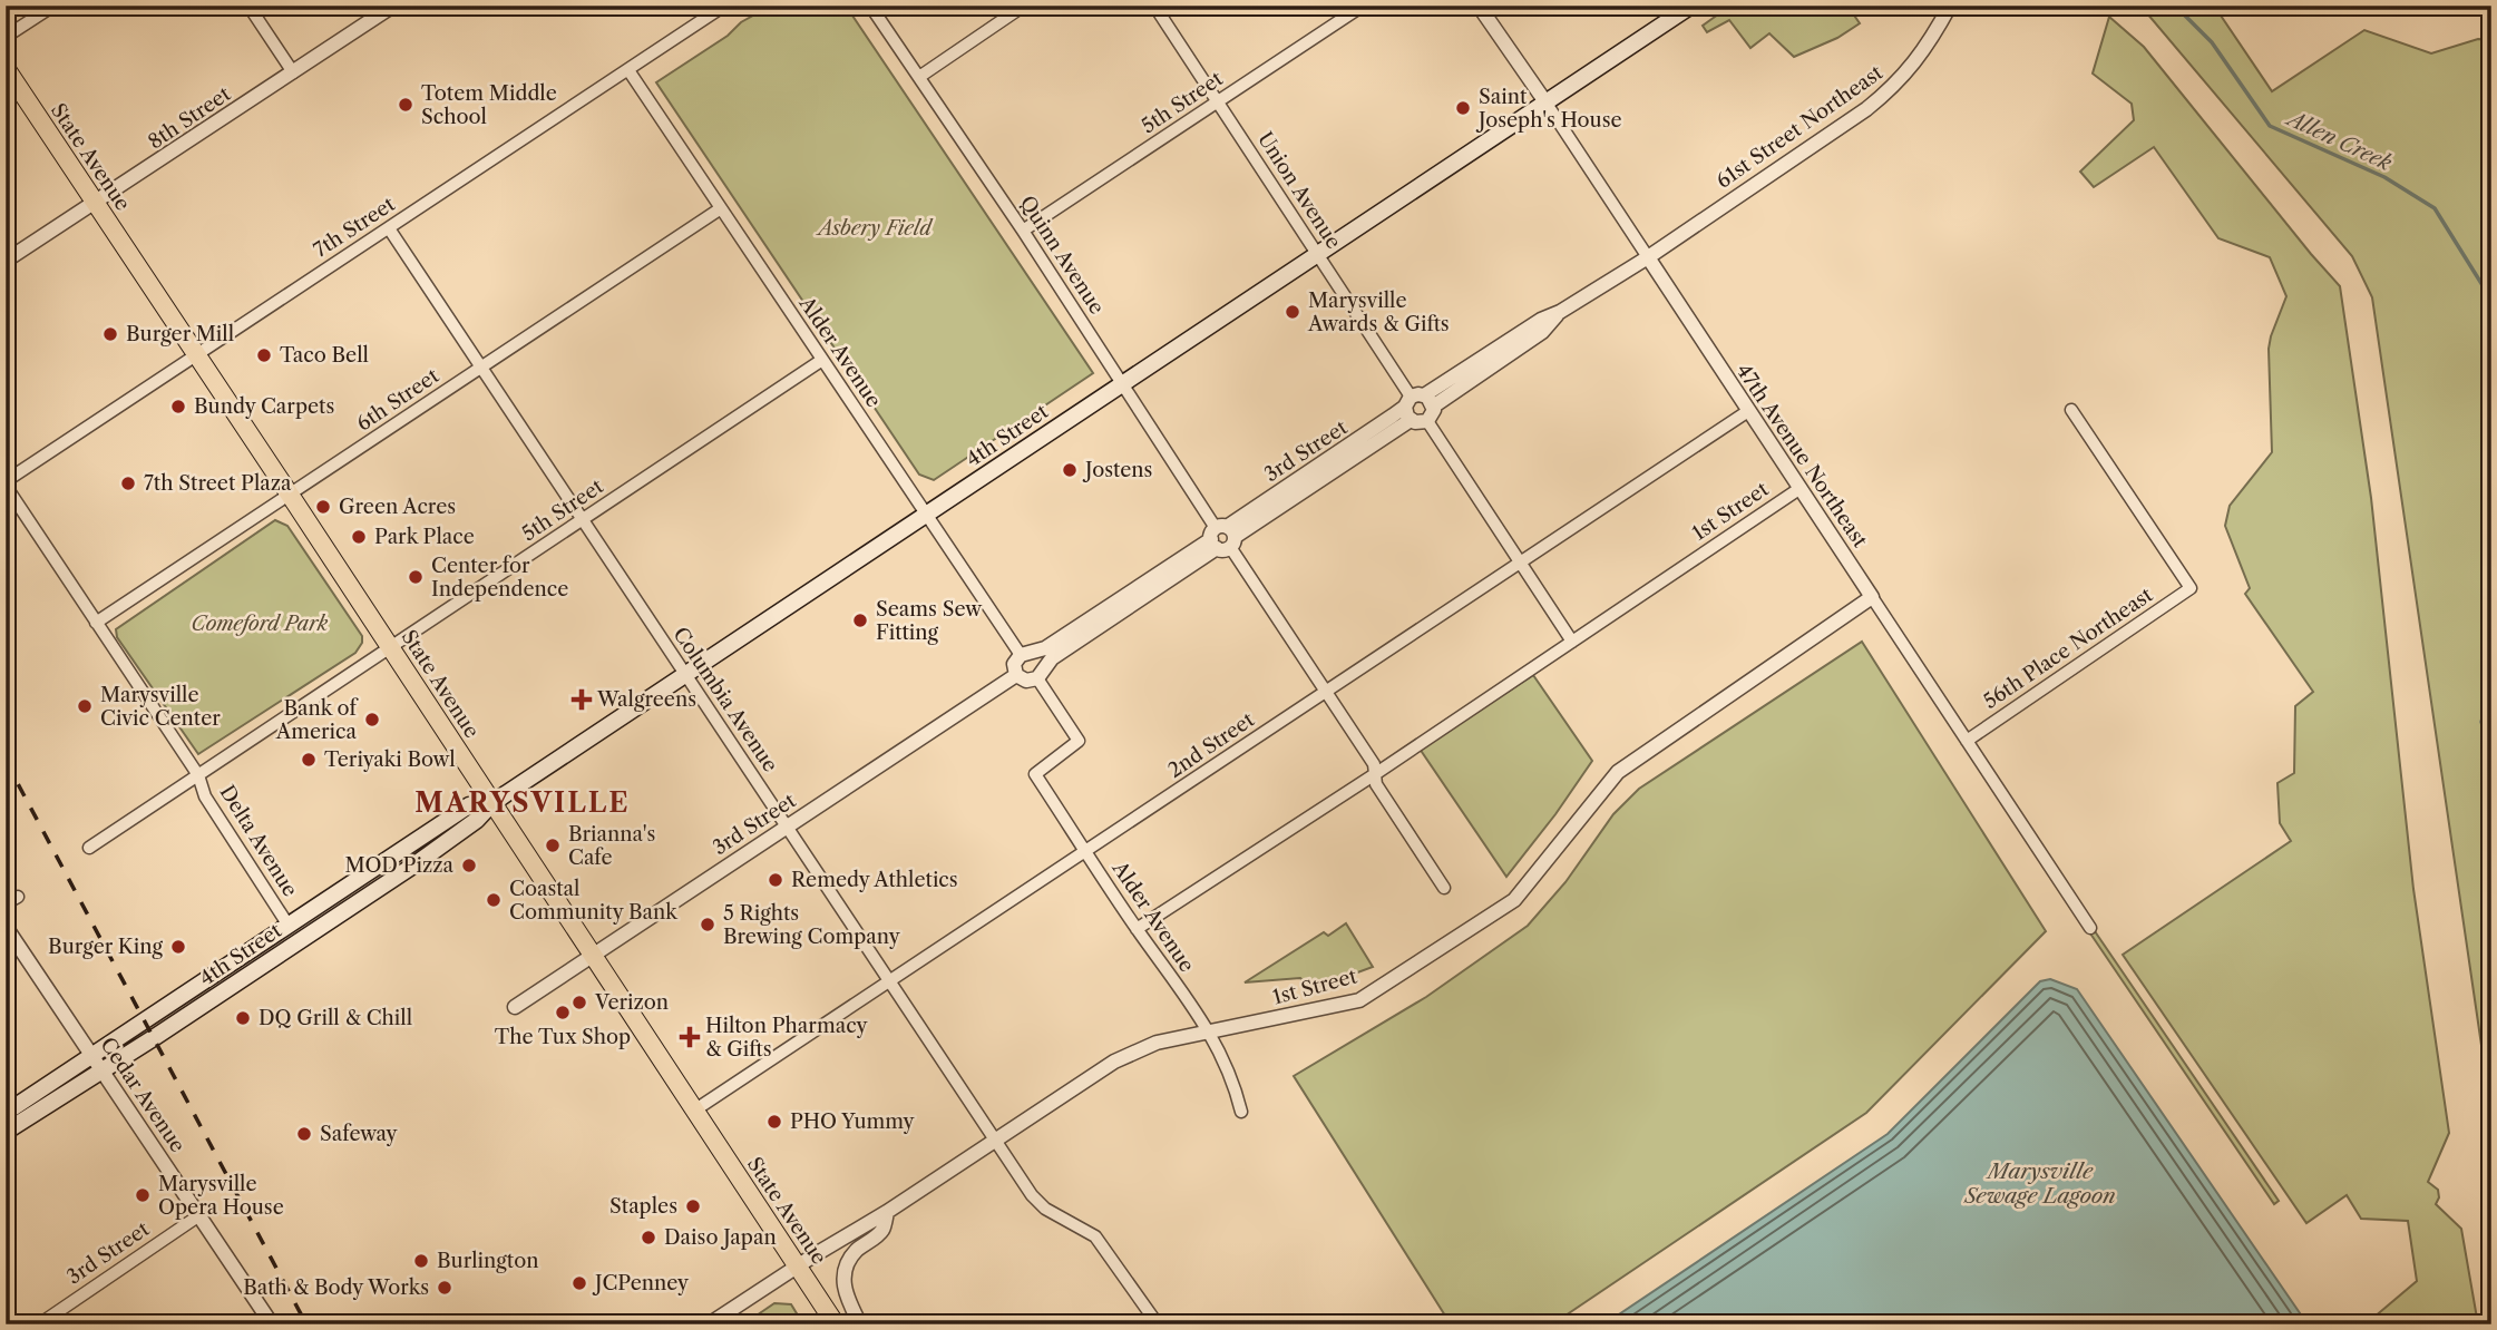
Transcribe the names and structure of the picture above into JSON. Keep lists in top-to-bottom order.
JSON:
{
  "streets": {
    "main road": ["State Avenue", "4th Street"],
    "street": [
      "5th Street",
      "8th Street",
      "61st Street Northeast",
      "Union Avenue",
      "7th Street",
      "Quinn Avenue",
      "Alder Avenue",
      "6th Street",
      "3rd Street",
      "47th Avenue Northeast",
      "1st Street",
      "56th Place Northeast",
      "Columbia Avenue",
      "2nd Street",
      "Delta Avenue",
      "Cedar Avenue"
    ]
  },
  "crossings": [
    ["5th Street", "State Avenue"],
    ["5th Street", "Union Avenue"],
    ["5th Street", "Quinn Avenue"],
    ["5th Street", "Alder Avenue"],
    ["5th Street", "Columbia Avenue"],
    ["5th Street", "Delta Avenue"],
    ["8th Street", "State Avenue"],
    ["61st Street Northeast", "3rd Street"],
    ["61st Street Northeast", "47th Avenue Northeast"],
    ["State Avenue", "7th Street"],
    ["State Avenue", "6th Street"],
    ["State Avenue", "4th Street"],
    ["State Avenue", "3rd Street"],
    ["State Avenue", "1st Street"],
    ["State Avenue", "2nd Street"],
    ["Union Avenue", "4th Street"],
    ["Union Avenue", "3rd Street"],
    ["7th Street", "Alder Avenue"],
    ["7th Street", "Columbia Avenue"],
    ["Quinn Avenue", "4th Street"],
    ["Quinn Avenue", "3rd Street"],
    ["Quinn Avenue", "1st Street"],
    ["Quinn Avenue", "2nd Street"],
    ["Alder Avenue", "6th Street"],
    ["Alder Avenue", "4th Street"],
    ["Alder Avenue", "3rd Street"],
    ["Alder Avenue", "1st Street"],
    ["Alder Avenue", "2nd Street"],
    ["6th Street", "Columbia Avenue"],
    ["6th Street", "Delta Avenue"],
    ["4th Street", "47th Avenue Northeast"],
    ["4th Street", "Columbia Avenue"],
    ["4th Street", "Delta Avenue"],
    ["4th Street", "Cedar Avenue"],
    ["3rd Street", "47th Avenue Northeast"],
    ["3rd Street", "Columbia Avenue"],
    ["3rd Street", "Cedar Avenue"],
    ["47th Avenue Northeast", "1st Street"],
    ["47th Avenue Northeast", "56th Place Northeast"],
    ["47th Avenue Northeast", "2nd Street"],
    ["1st Street", "Columbia Avenue"],
    ["Columbia Avenue", "2nd Street"]
  ],
  "districts": ["MARYSVILLE"],
  "water": ["Allen Creek", "Marysville Sewage Lagoon"],
  "parks": ["Asbery Field", "Comeford Park"],
  "places": {
    "other": [
      "Totem Middle School",
      "Saint Joseph's House",
      "Marysville Awards & Gifts",
      "Burger Mill",
      "Taco Bell",
      "Bundy Carpets",
      "Jostens",
      "7th Street Plaza",
      "Green Acres",
      "Park Place",
      "Center for Independence",
      "Seams Sew Fitting",
      "Marysville Civic Center",
      "Bank of America",
      "Teriyaki Bowl",
      "Brianna's Cafe",
      "MOD Pizza",
      "Remedy Athletics",
      "Coastal Community Bank",
      "5 Rights Brewing Company",
      "Burger King",
      "Verizon",
      "The Tux Shop",
      "DQ Grill & Chill",
      "PHO Yummy",
      "Safeway",
      "Marysville Opera House",
      "Staples",
      "Daiso Japan",
      "Burlington",
      "JCPenney",
      "Bath & Body Works"
    ],
    "health": ["Walgreens", "Hilton Pharmacy & Gifts"]
  }
}
